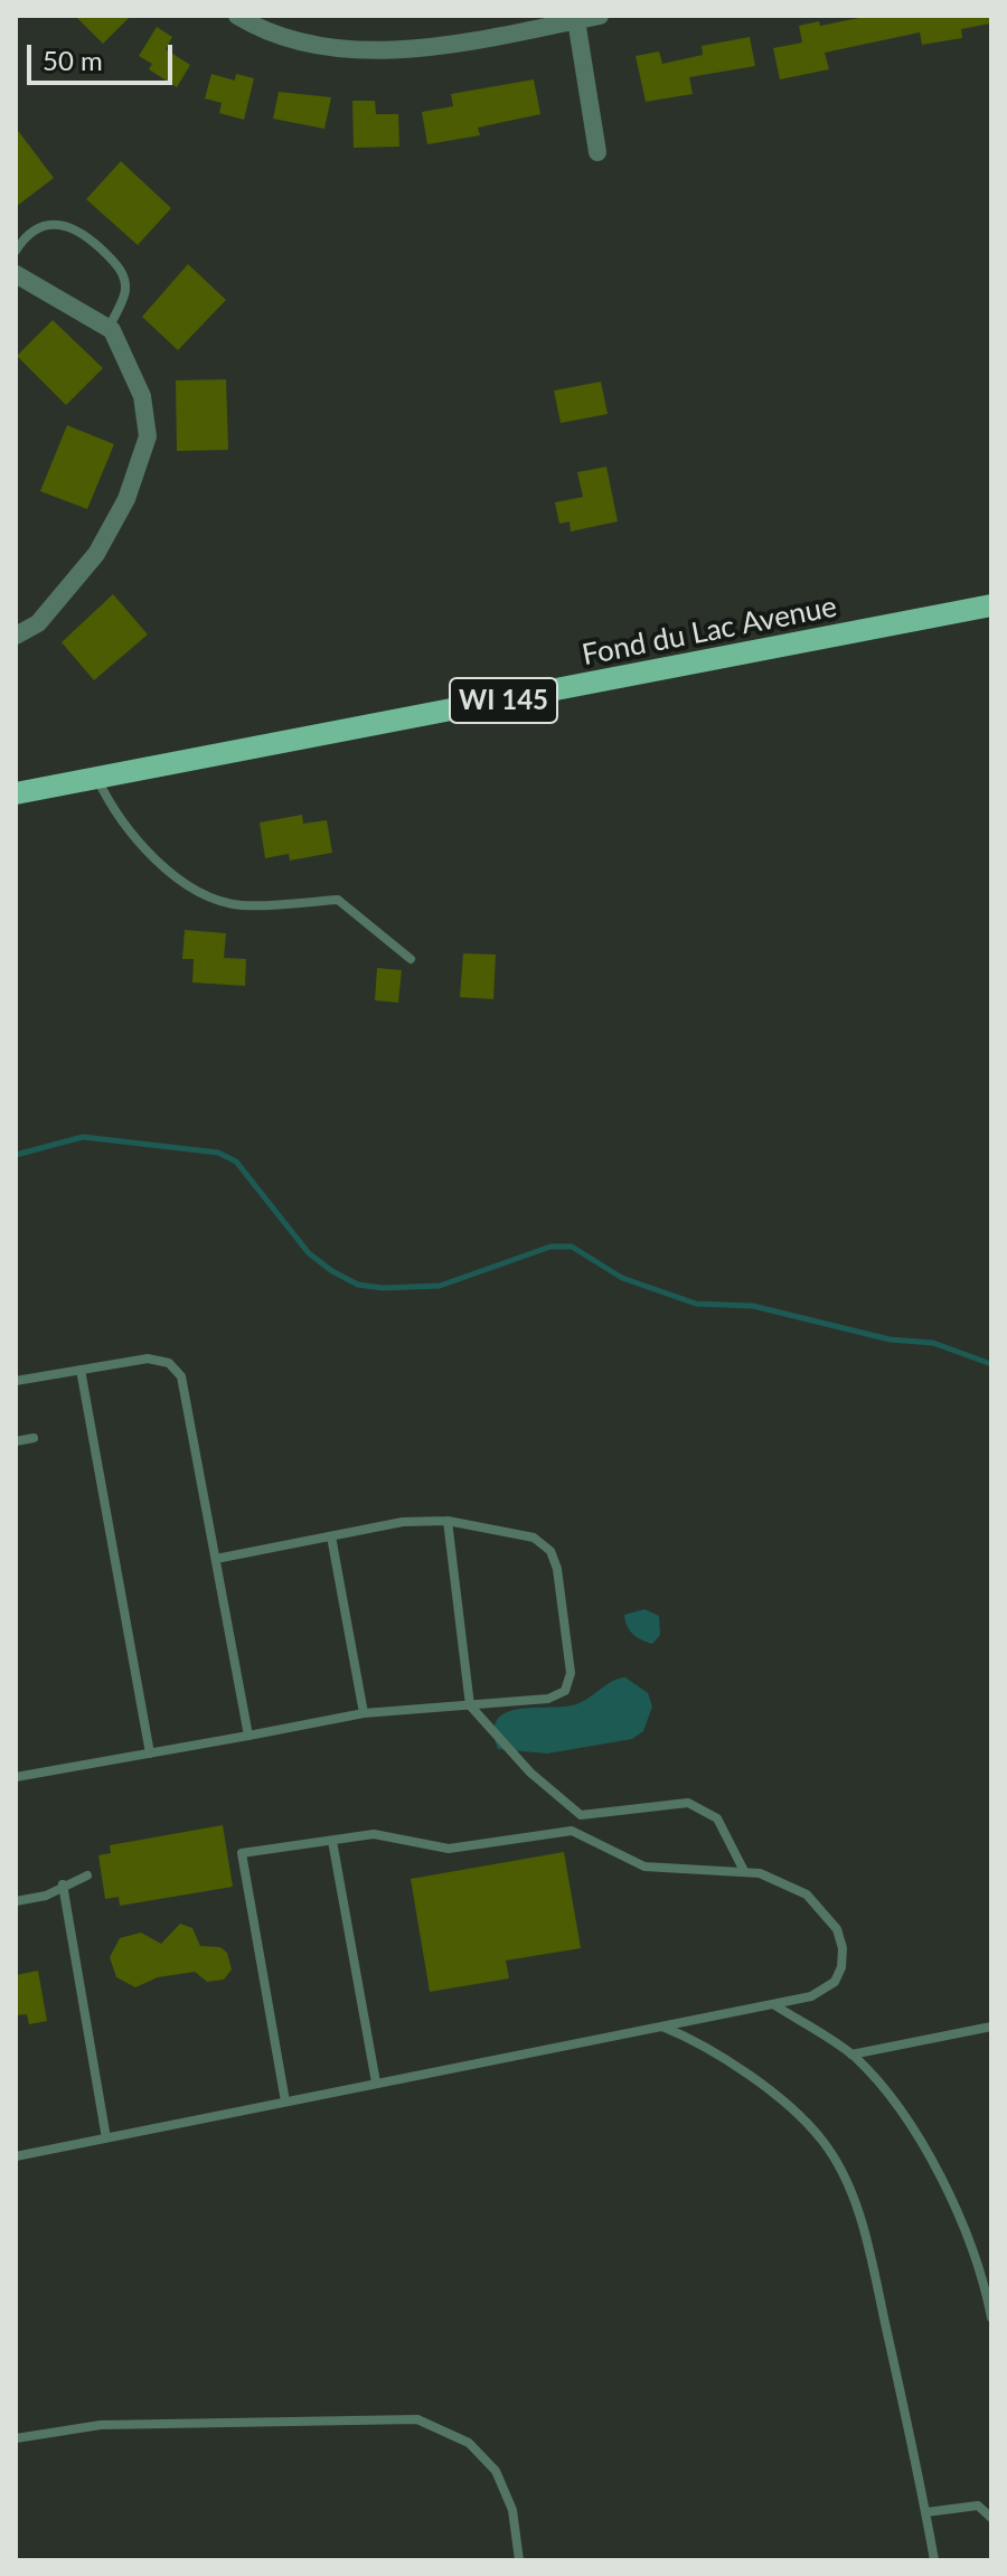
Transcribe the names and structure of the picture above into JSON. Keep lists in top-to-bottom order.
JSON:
{
  "streets": {
    "main road": ["Fond du Lac Avenue", "WI 145"]
  },
  "scale_bar": "50 m"
}
